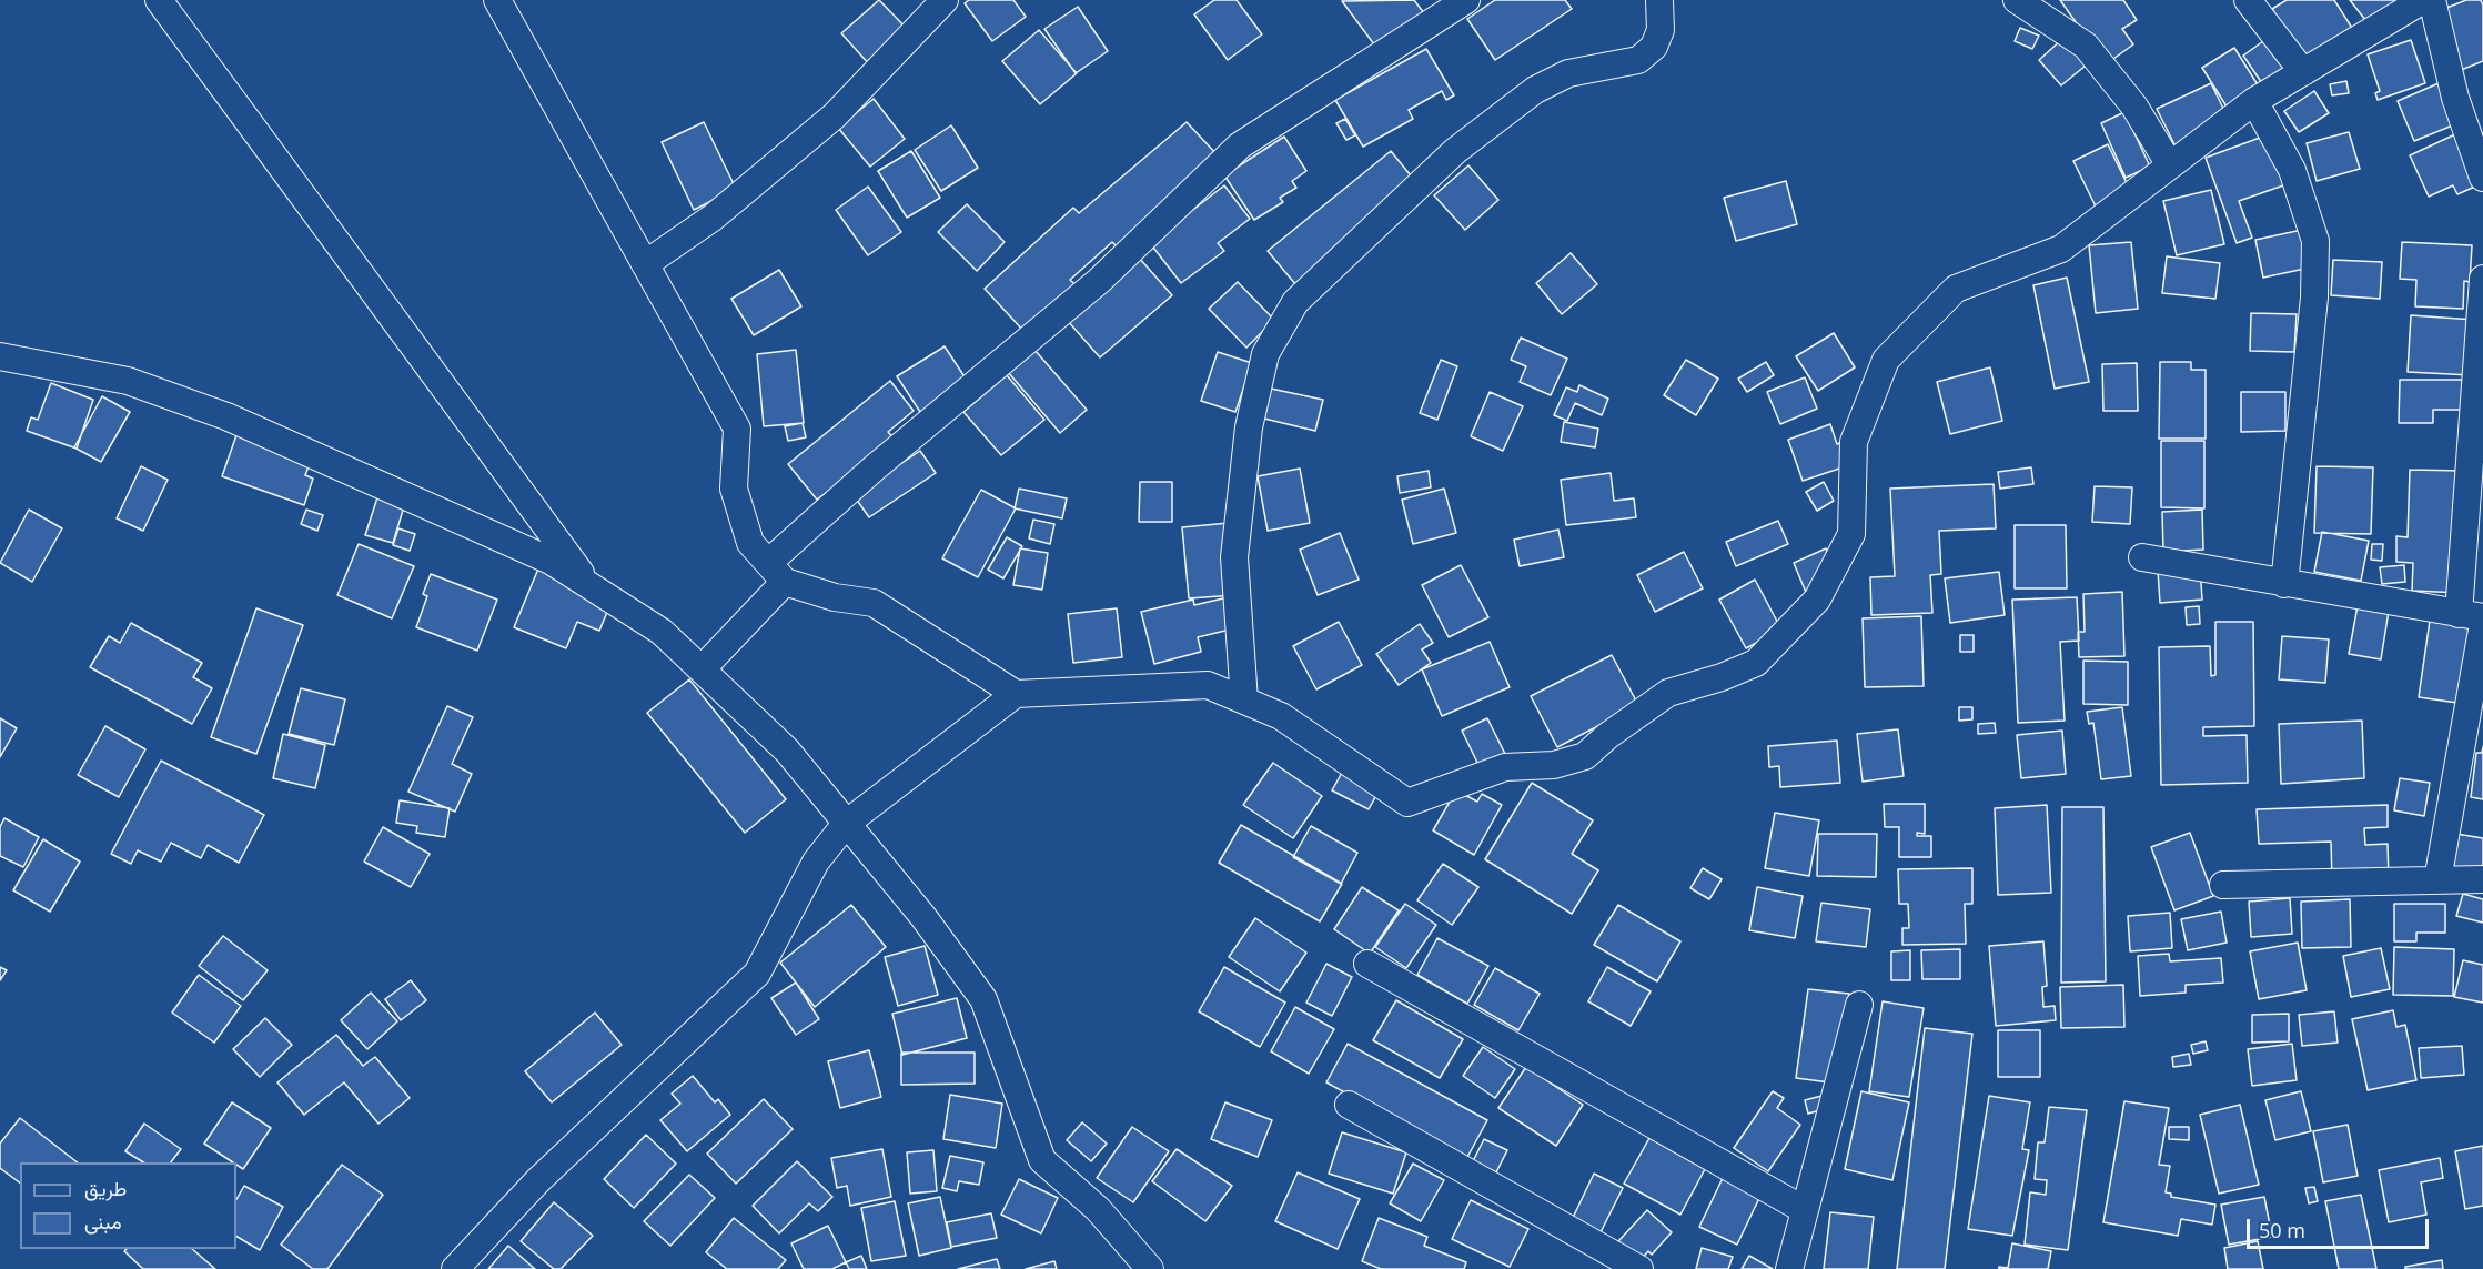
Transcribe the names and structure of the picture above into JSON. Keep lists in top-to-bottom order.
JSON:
{
  "legend": ["طريق", "مبنى"],
  "scale_bar": "50 m"
}
